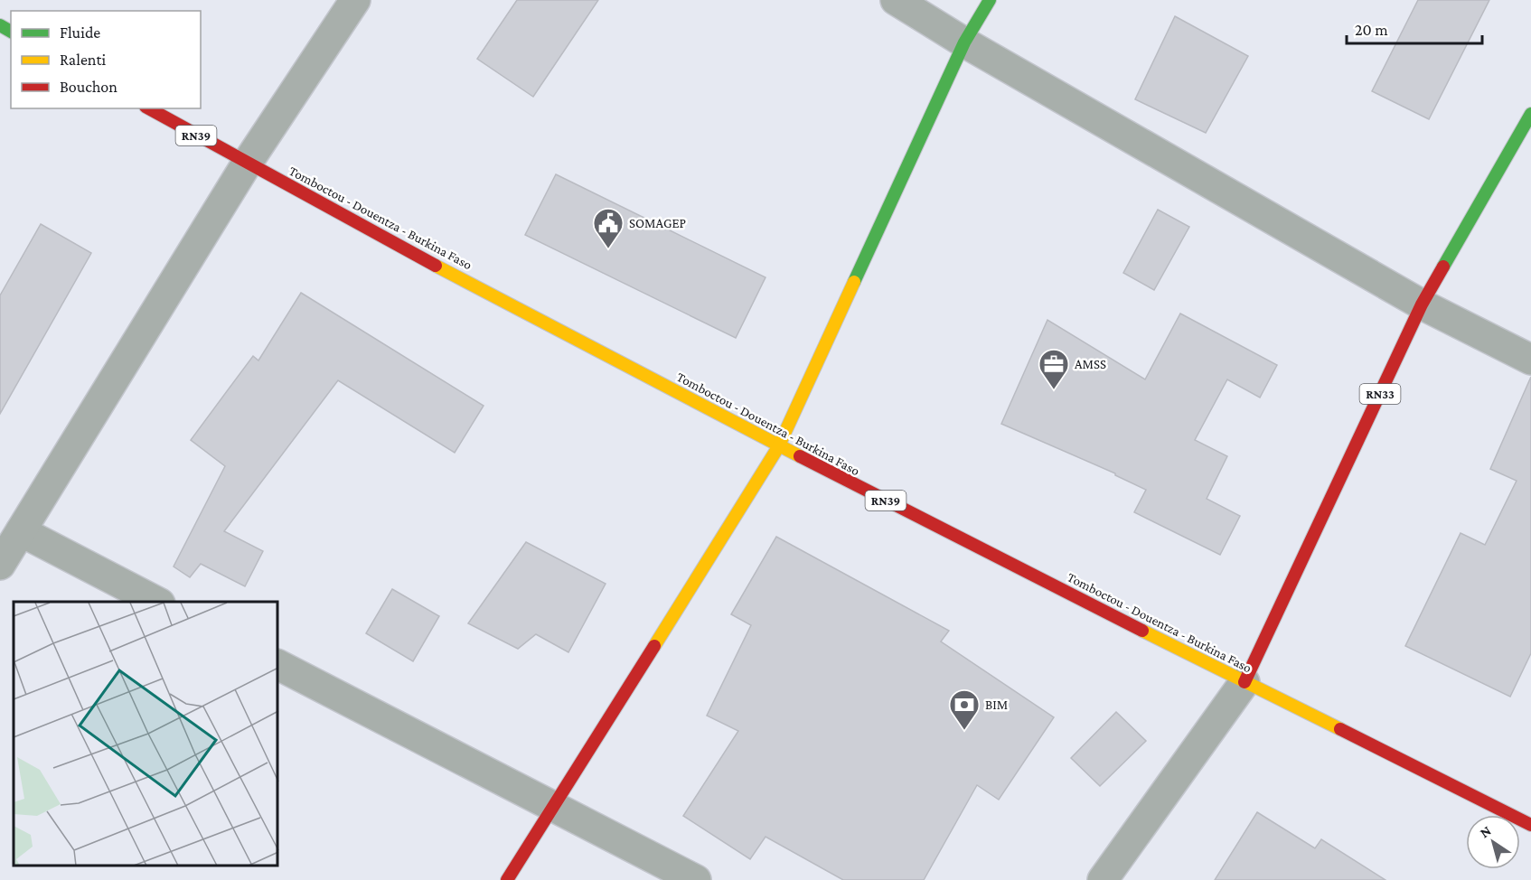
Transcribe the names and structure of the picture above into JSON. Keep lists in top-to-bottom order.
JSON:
{
  "streets": {
    "main road": ["RN39", "Tomboctou - Douentza - Burkina Faso", "RN33"]
  },
  "crossings": [
    ["Tomboctou - Douentza - Burkina Faso", "RN33"]
  ],
  "places": {
    "public building": ["SOMAGEP"],
    "office": ["AMSS"],
    "bank": ["BIM"]
  },
  "legend": ["Fluide", "Ralenti", "Bouchon"],
  "scale_bar": "20 m",
  "north": "top left"
}
